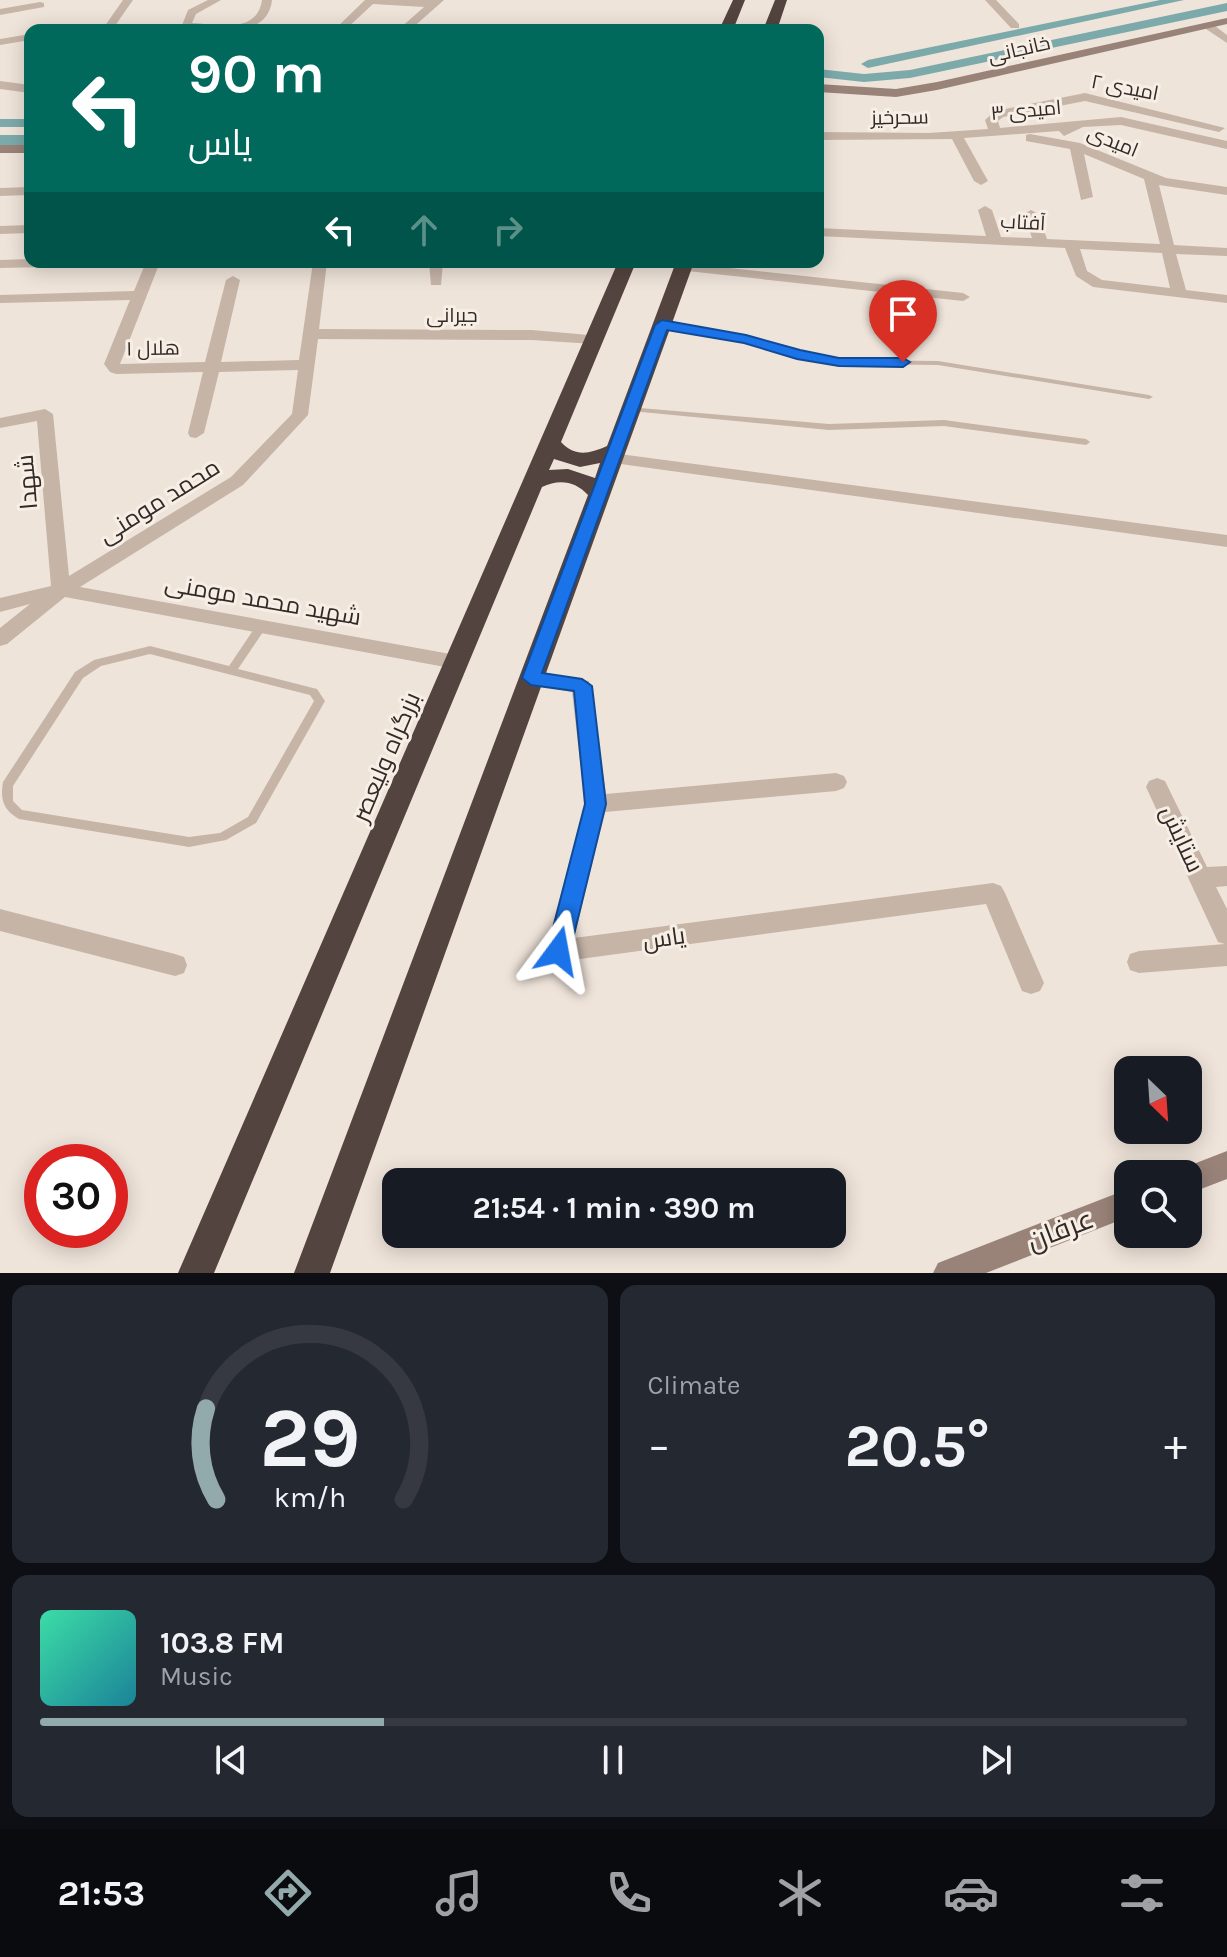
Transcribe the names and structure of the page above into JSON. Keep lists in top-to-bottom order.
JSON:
{
  "streets": {
    "highway": ["بزرگراه ولیعصر"],
    "main road": ["خانجانی", "عرفان"],
    "street": [
      "امیدی ۲",
      "امیدی ۳",
      "سحرخیز",
      "امیدی",
      "آفتاب",
      "جیرانی",
      "هلال ۱",
      "شهدا",
      "محمد مومنی",
      "شهید محمد مومنی",
      "ستایش",
      "یاس"
    ]
  },
  "crossings": [
    ["امیدی ۲", "امیدی ۳"],
    ["امیدی ۲", "سحرخیز"],
    ["امیدی ۲", "امیدی"],
    ["امیدی ۳", "سحرخیز"],
    ["امیدی ۳", "امیدی"],
    ["سحرخیز", "امیدی"],
    ["جیرانی", "محمد مومنی"],
    ["جیرانی", "بزرگراه ولیعصر"],
    ["هلال ۱", "محمد مومنی"],
    ["شهدا", "محمد مومنی"],
    ["شهدا", "شهید محمد مومنی"],
    ["محمد مومنی", "شهید محمد مومنی"],
    ["شهید محمد مومنی", "بزرگراه ولیعصر"]
  ],
  "north": "bottom right",
  "page": {
    "turn": ["90 m", "یاس"],
    "limit": "30",
    "trip": "21:54 · 1 min · 390 m",
    "tile": "Climate",
    "heat": ["−", "20.5°", "+"],
    "song": ["103.8 FM", "Music"],
    "tabs": "21:53",
    "gauge": ["29", "km/h"]
  }
}
